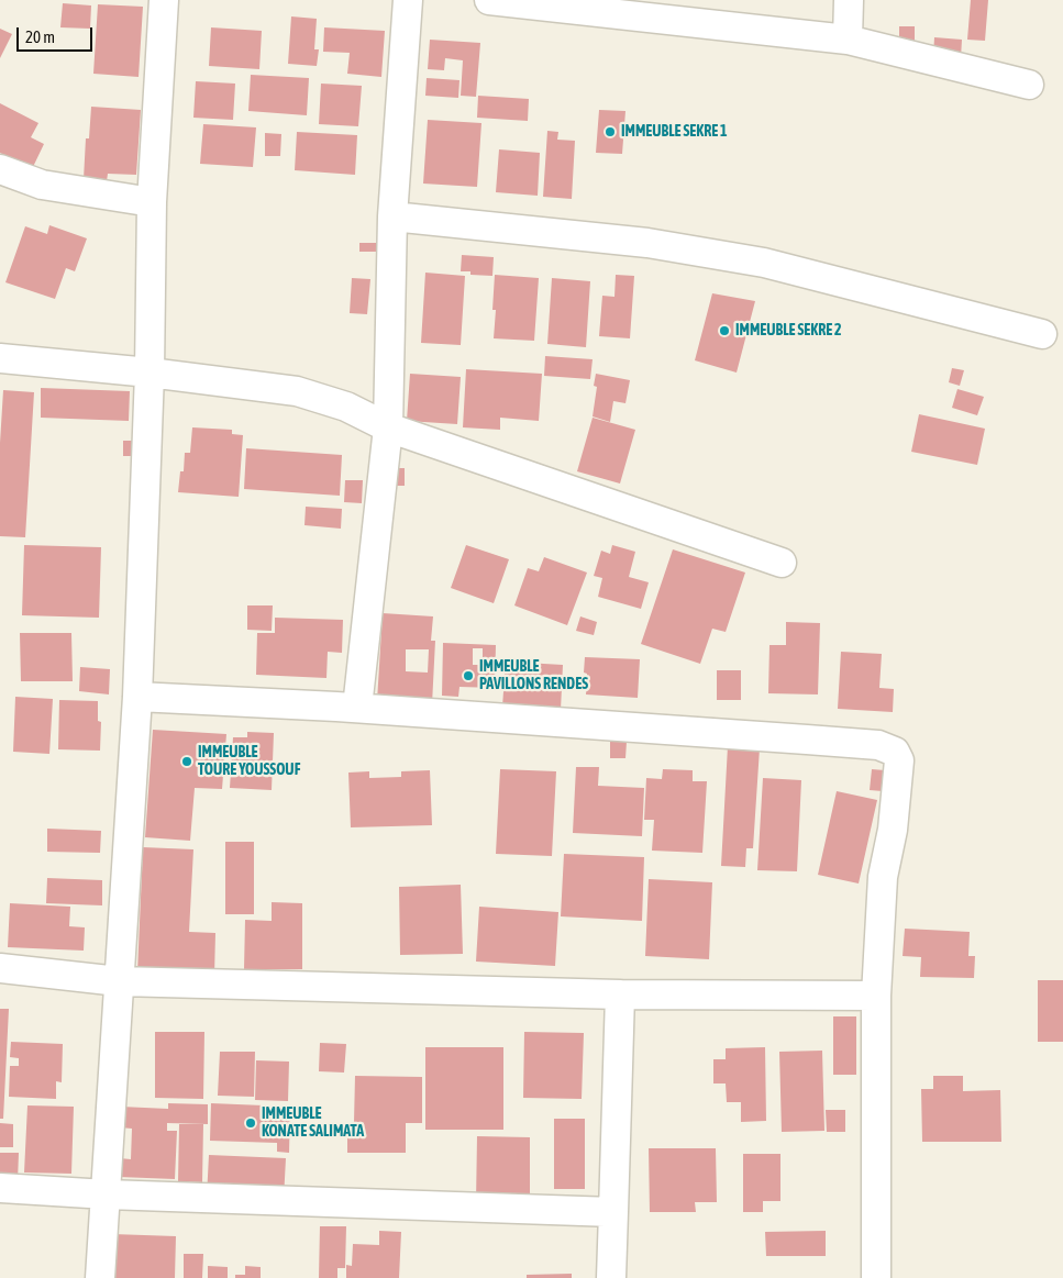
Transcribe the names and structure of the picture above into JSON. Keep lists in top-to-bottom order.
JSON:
{
  "places": [
    "IMMEUBLE SEKRE 1",
    "IMMEUBLE SEKRE 2",
    "IMMEUBLE PAVILLONS RENDES",
    "IMMEUBLE TOURE YOUSSOUF",
    "IMMEUBLE KONATE SALIMATA"
  ],
  "scale_bar": "20 m"
}
